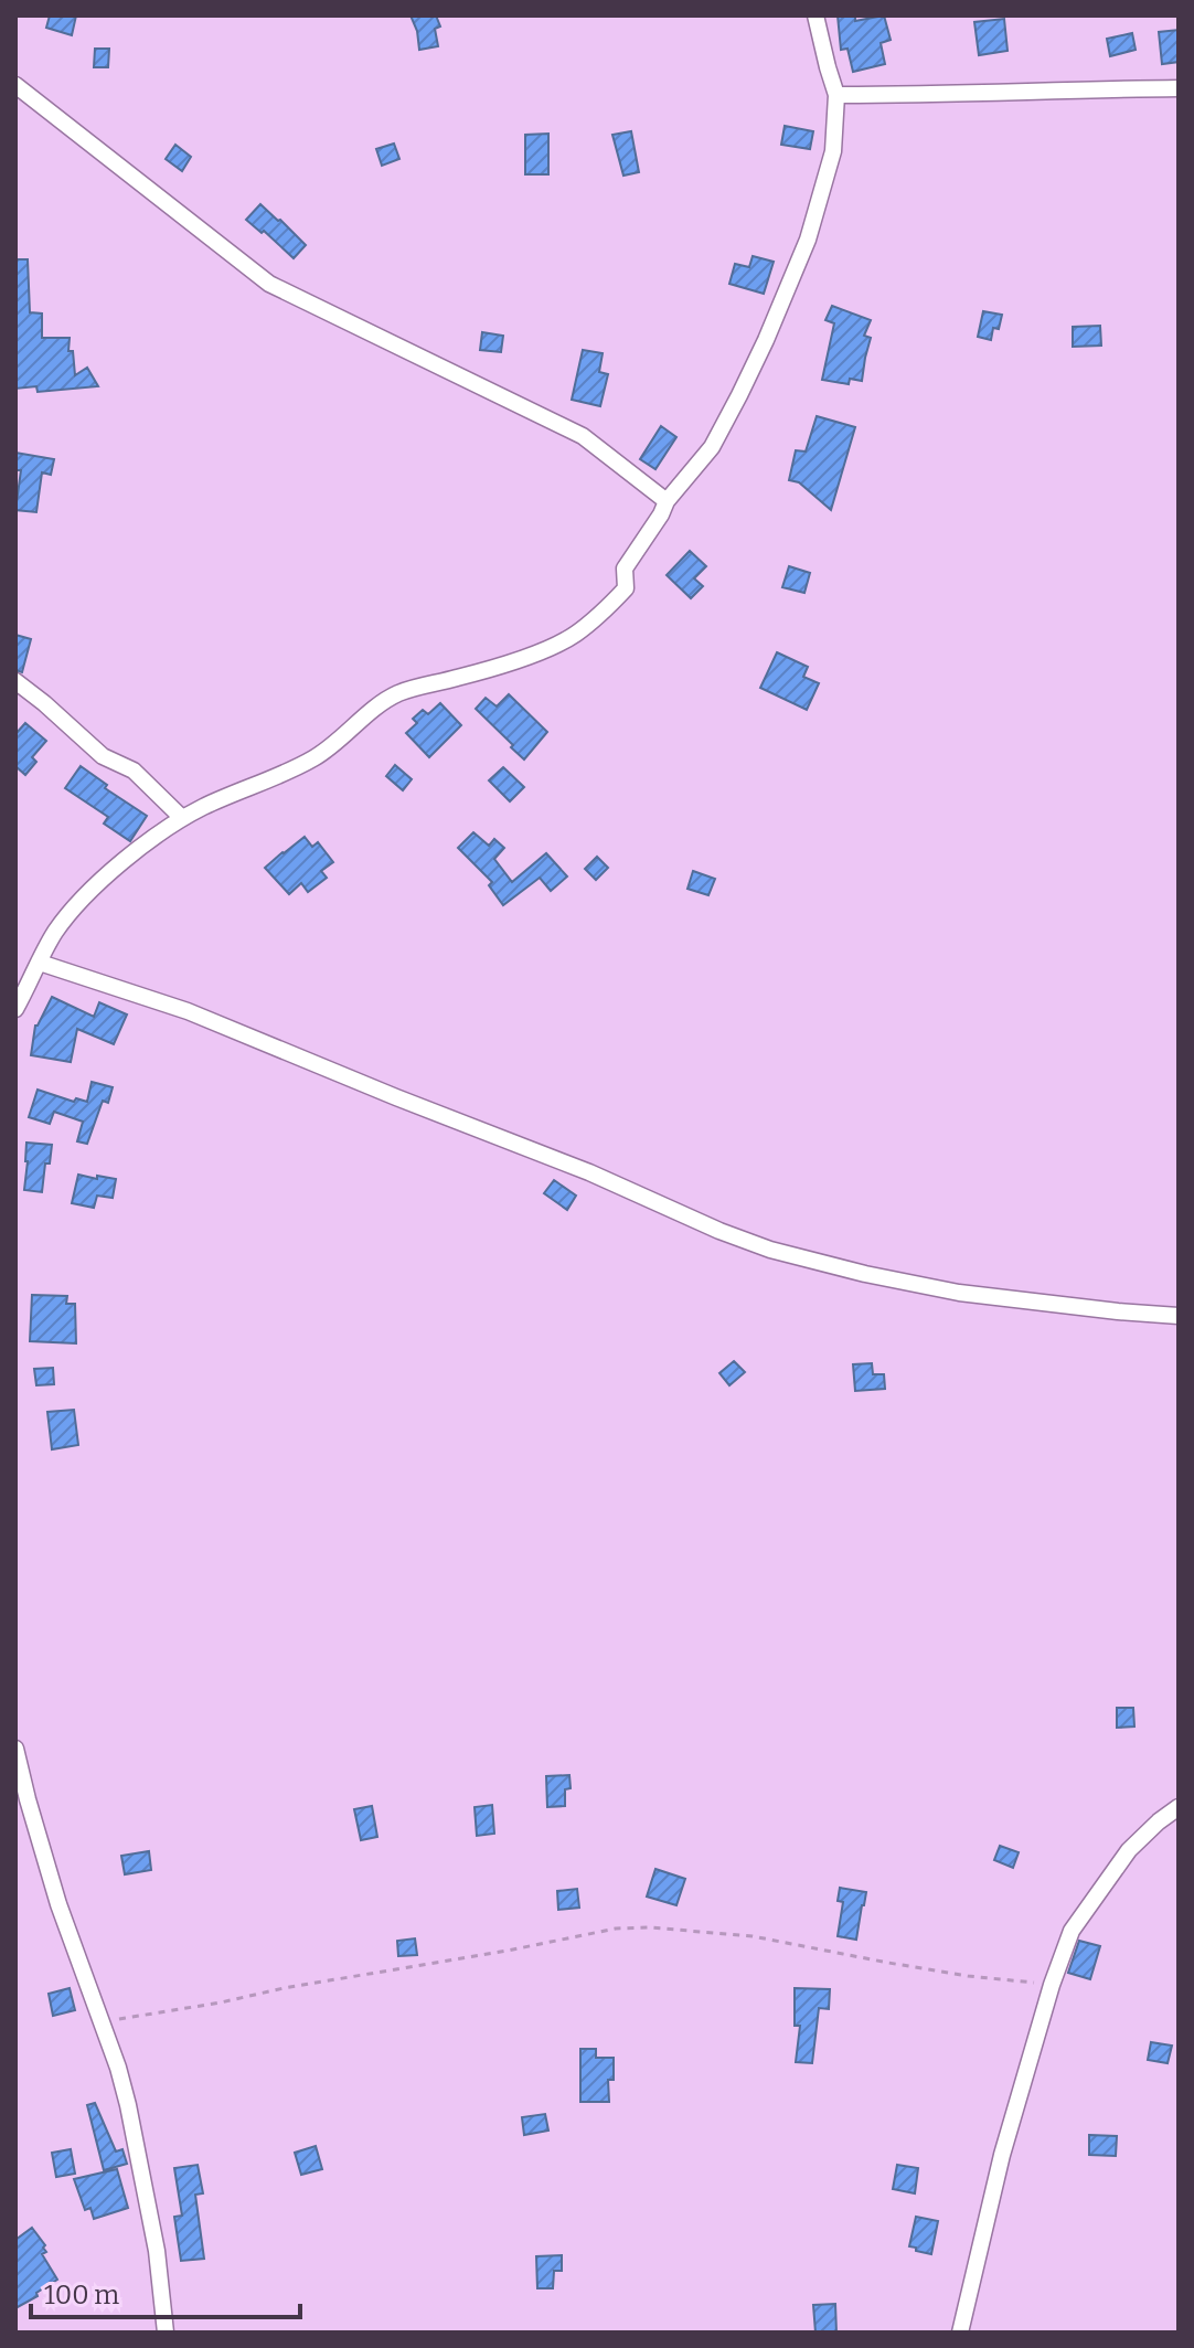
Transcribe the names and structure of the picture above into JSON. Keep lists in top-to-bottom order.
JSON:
{
  "scale_bar": "100 m"
}
